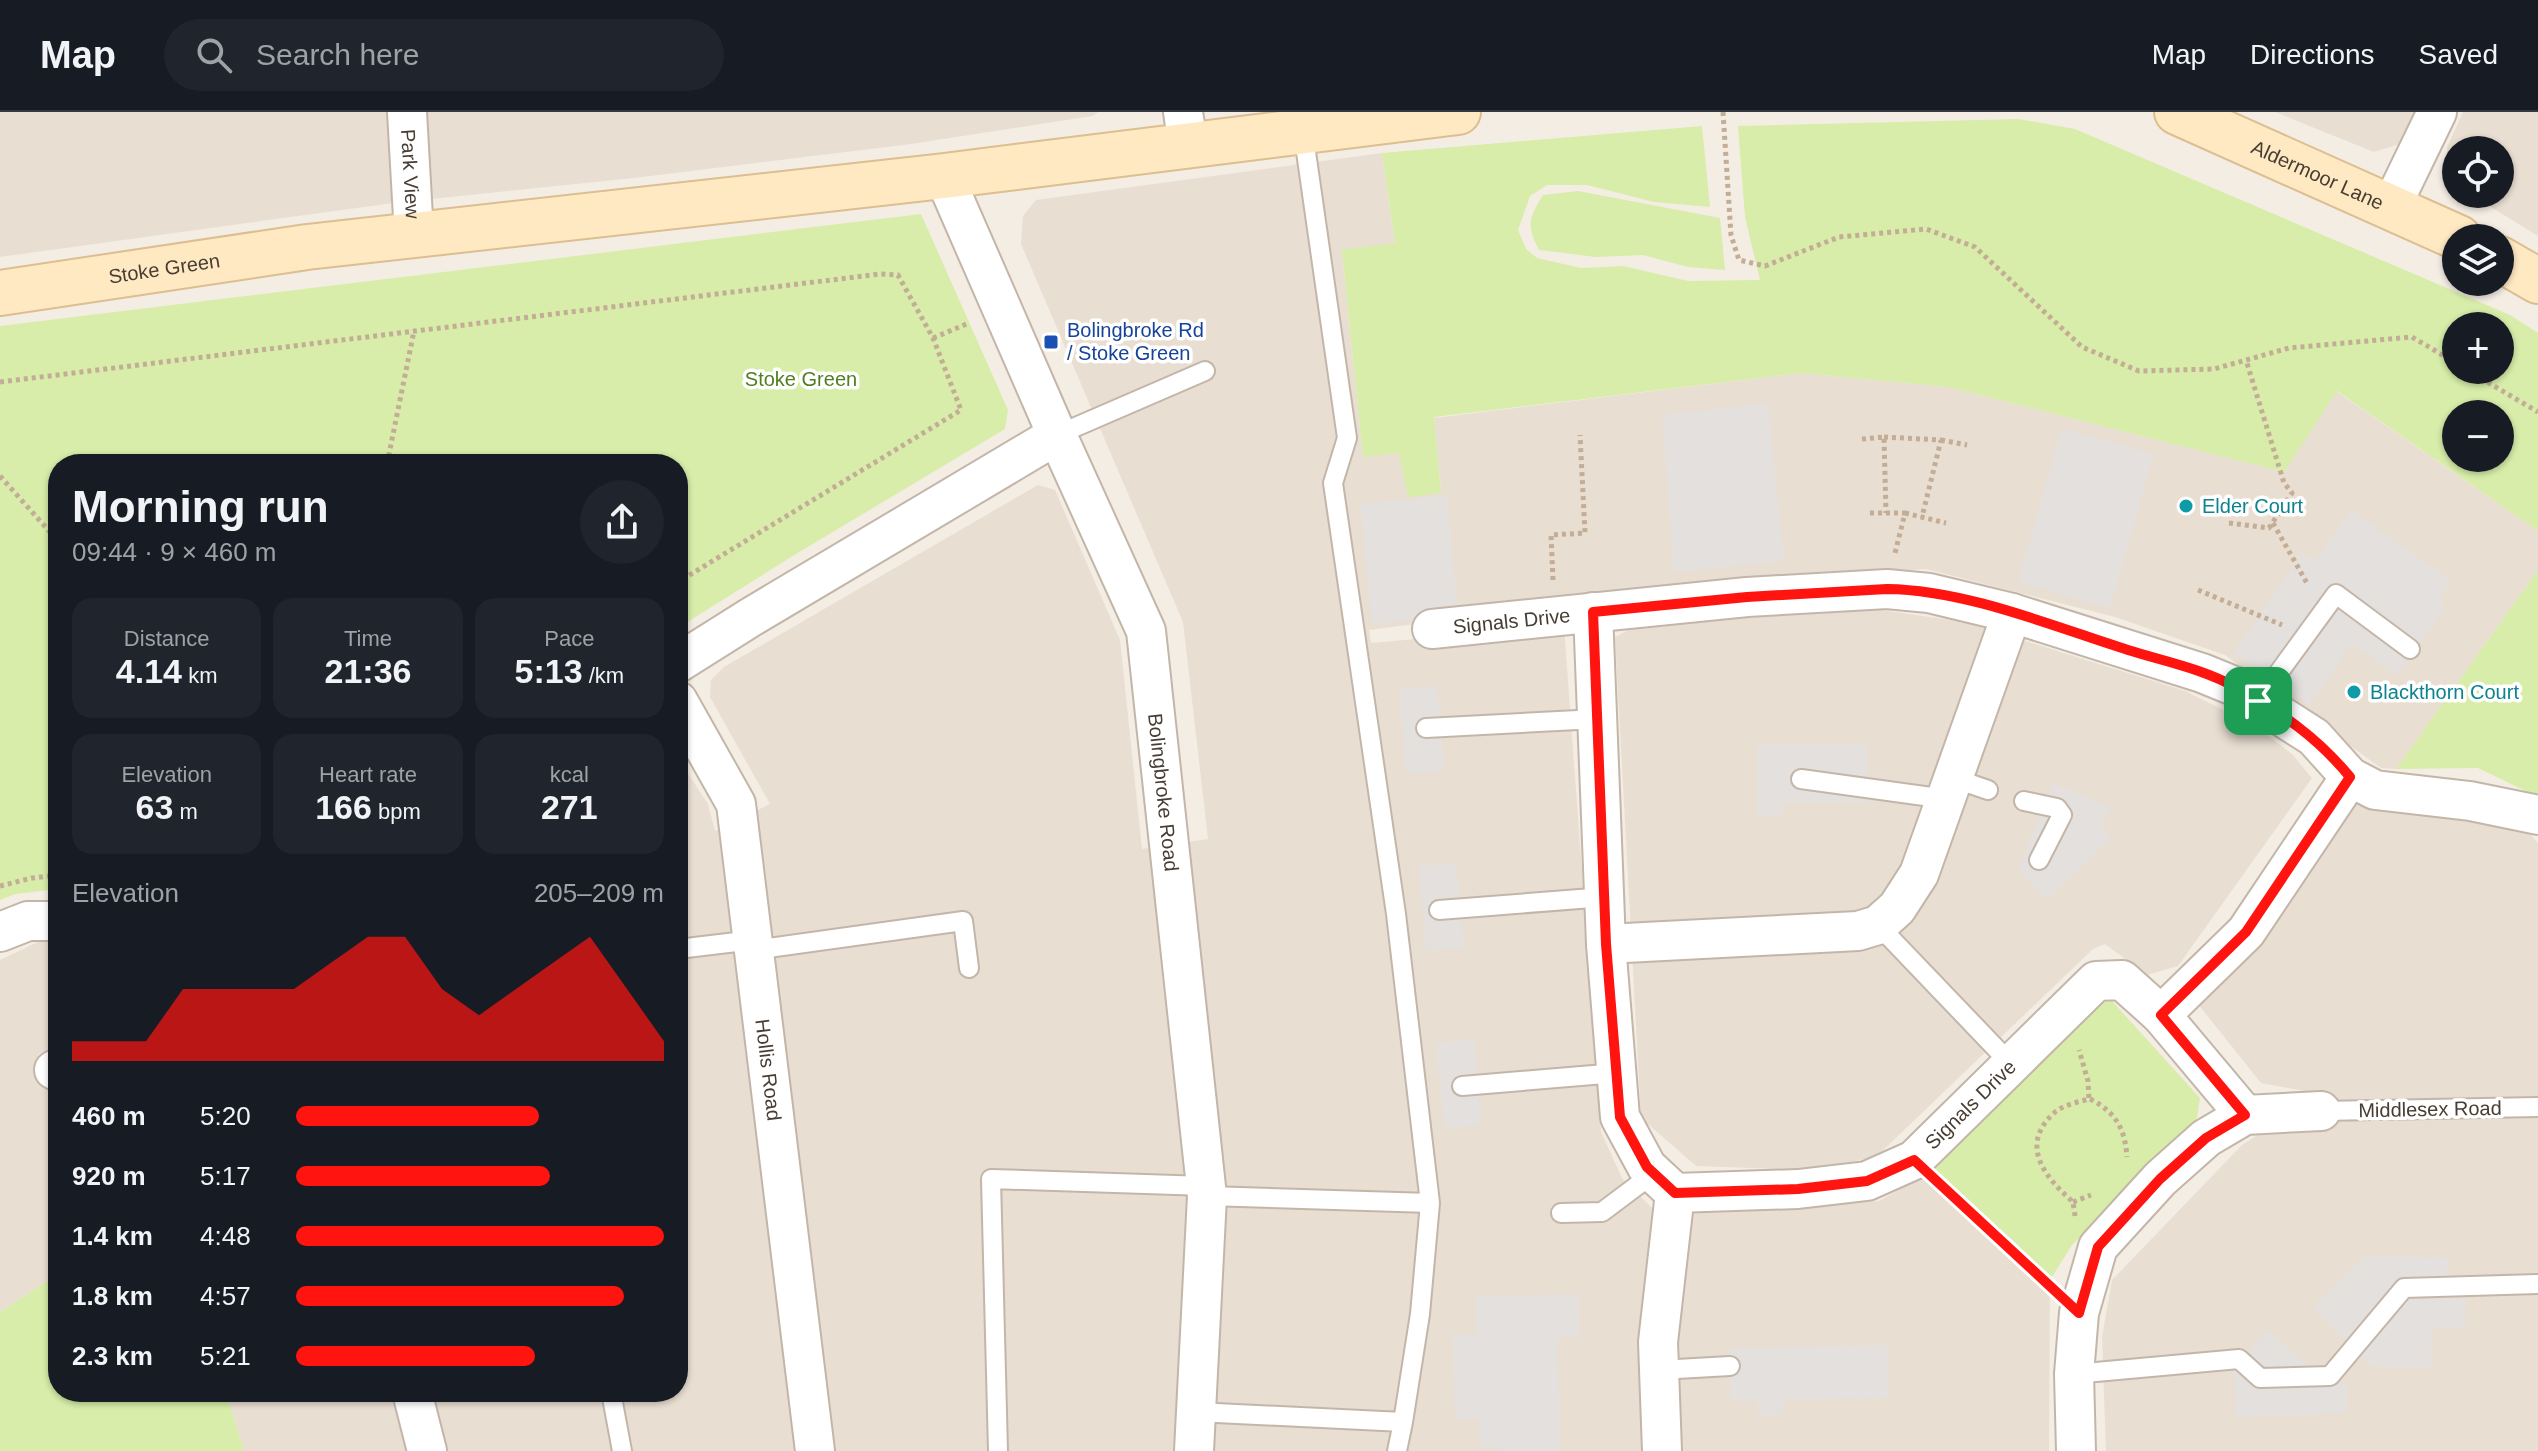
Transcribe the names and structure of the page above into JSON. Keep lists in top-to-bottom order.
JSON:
{
  "streets": {
    "street": [
      "Park View",
      "Aldermoor Lane",
      "Stoke Green",
      "Signals Drive",
      "Bolingbroke Road",
      "Hollis Road"
    ],
    "lane": ["Middlesex Road"]
  },
  "crossings": [
    ["Park View", "Stoke Green"],
    ["Stoke Green", "Bolingbroke Road"]
  ],
  "parks": ["Stoke Green"],
  "places": {
    "transit": ["Bolingbroke Rd / Stoke Green"],
    "other": ["Elder Court", "Blackthorn Court"]
  },
  "page": {
    "header": "Map",
    "search": "Search here",
    "nav": ["Map", "Directions", "Saved"],
    "map_buttons": ["+", "−"],
    "heading": ["Morning run", "09:44 · 9 × 460 m"],
    "stats": [
      ["Distance", "4.14 km"],
      ["Time", "21:36"],
      ["Pace", "5:13 /km"],
      ["Elevation", "63 m"],
      ["Heart rate", "166 bpm"],
      ["kcal", "271"]
    ],
    "chart": ["Elevation", "205–209 m"],
    "list": [
      {
        "name": "460 m",
        "note": "5:20"
      },
      {
        "name": "920 m",
        "note": "5:17"
      },
      {
        "name": "1.4 km",
        "note": "4:48"
      },
      {
        "name": "1.8 km",
        "note": "4:57"
      },
      {
        "name": "2.3 km",
        "note": "5:21"
      }
    ]
  }
}
